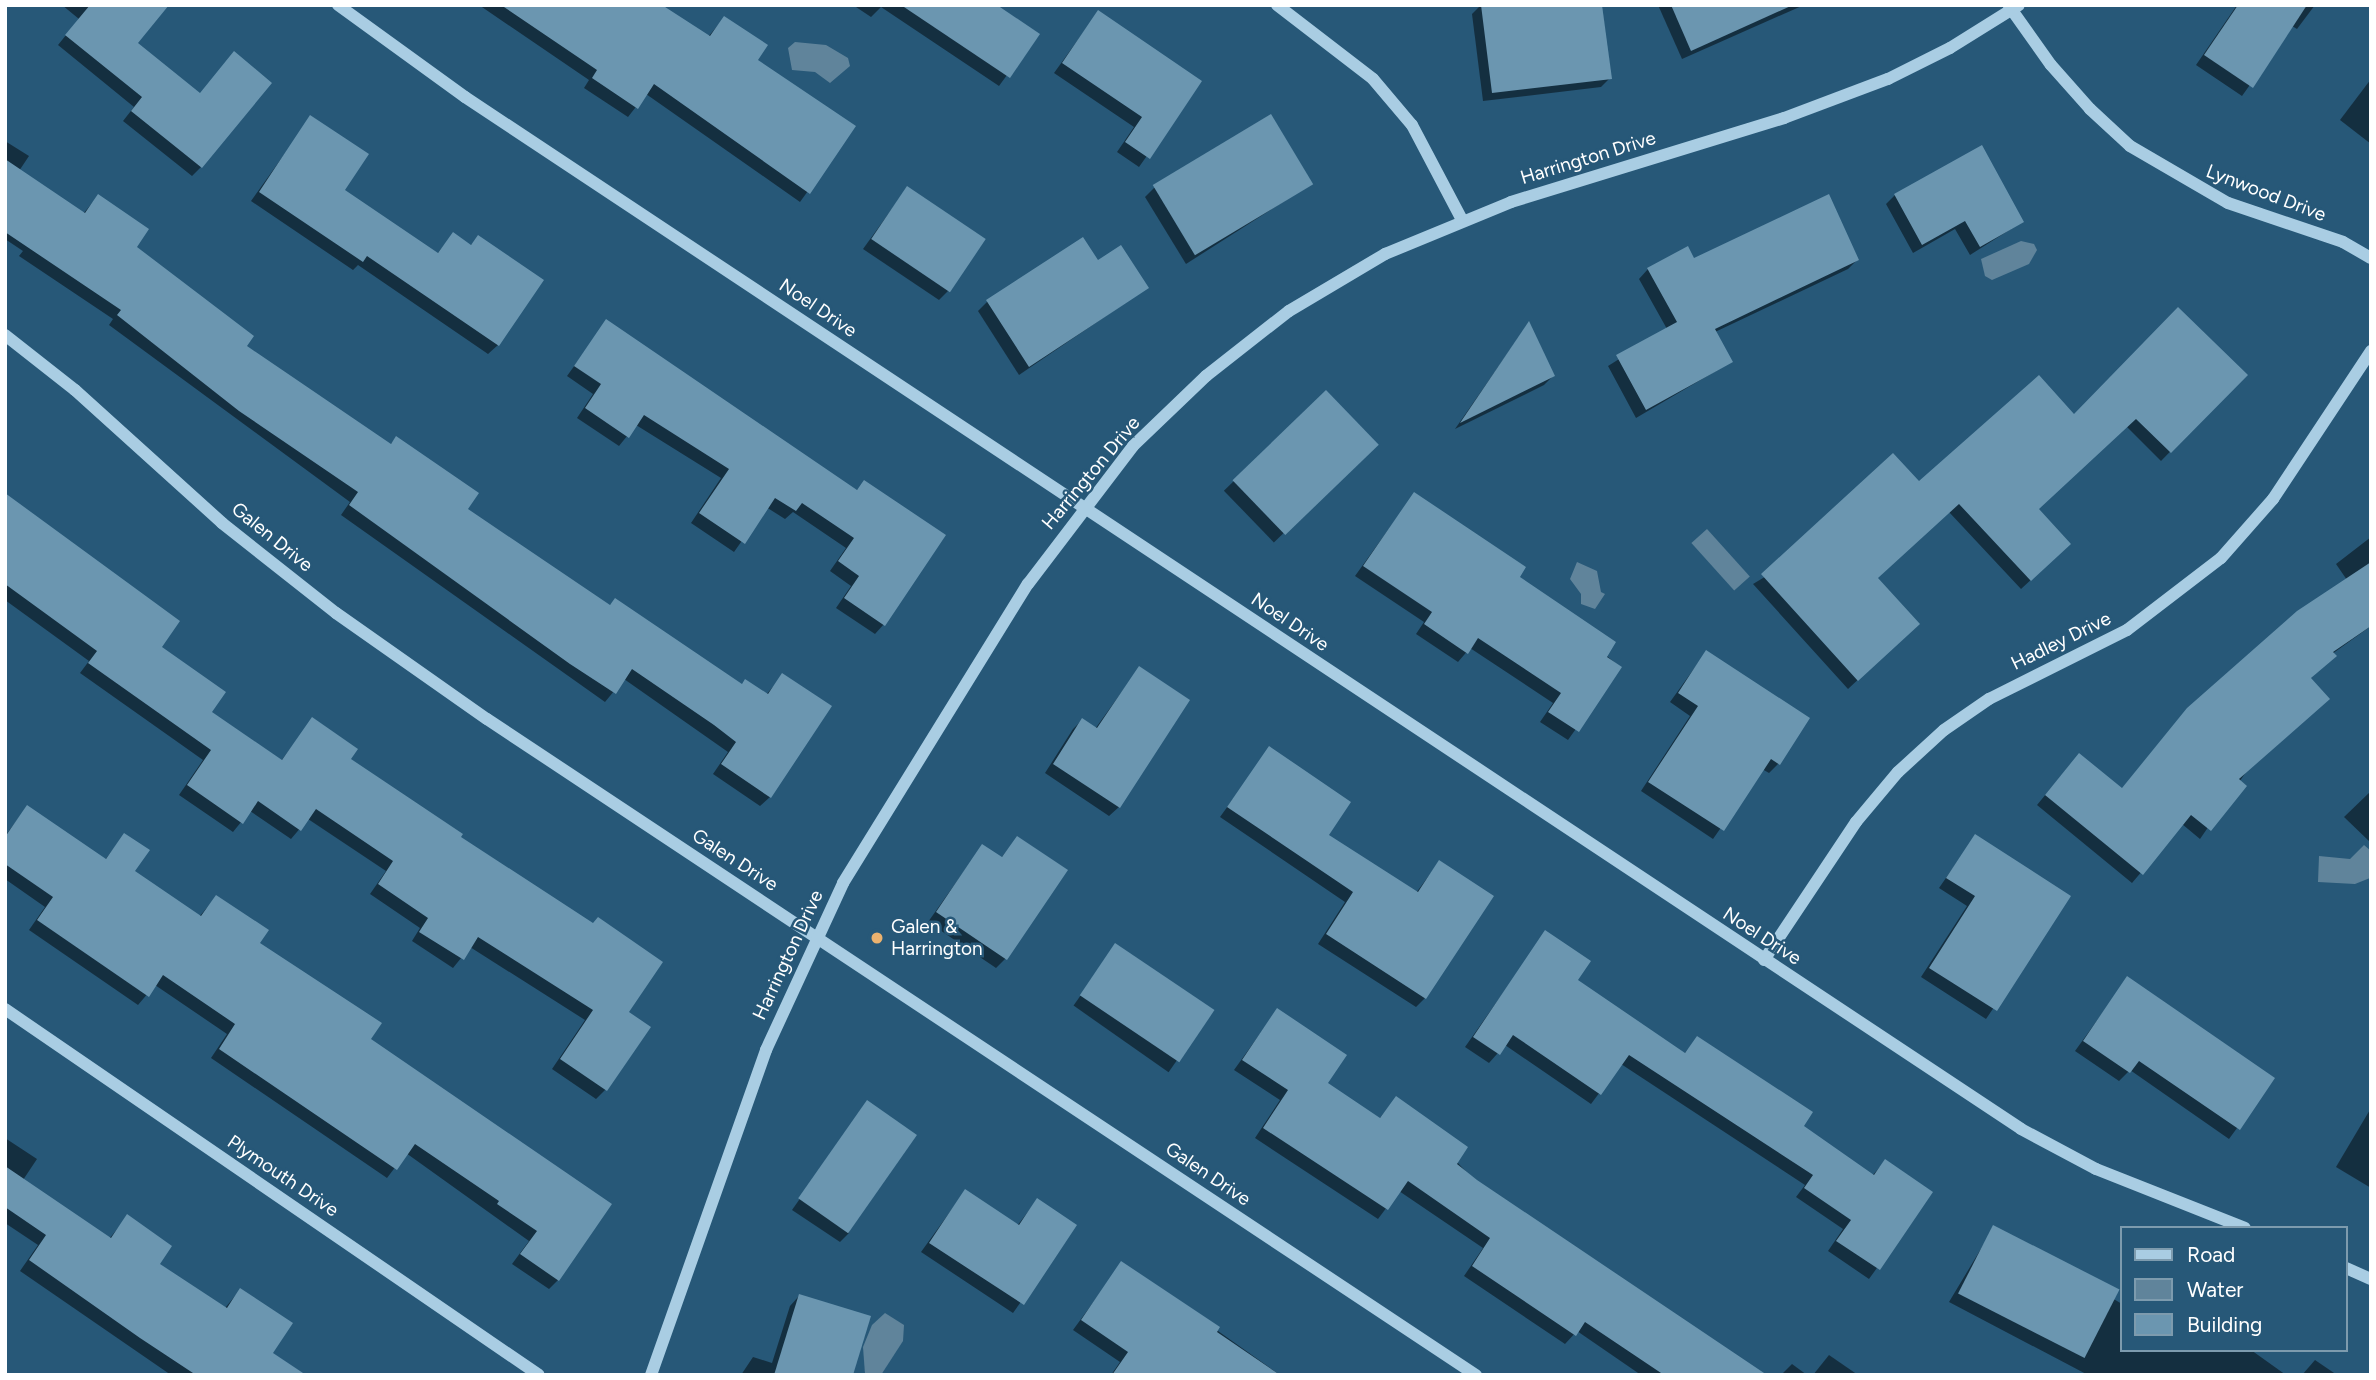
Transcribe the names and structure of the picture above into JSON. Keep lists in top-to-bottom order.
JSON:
{
  "streets": {
    "street": [
      "Harrington Drive",
      "Lynwood Drive",
      "Noel Drive",
      "Galen Drive",
      "Hadley Drive",
      "Plymouth Drive"
    ]
  },
  "crossings": [
    ["Harrington Drive", "Lynwood Drive"],
    ["Harrington Drive", "Noel Drive"],
    ["Harrington Drive", "Galen Drive"],
    ["Noel Drive", "Hadley Drive"]
  ],
  "places": ["Galen & Harrington"],
  "legend": ["Road", "Water", "Building"]
}
